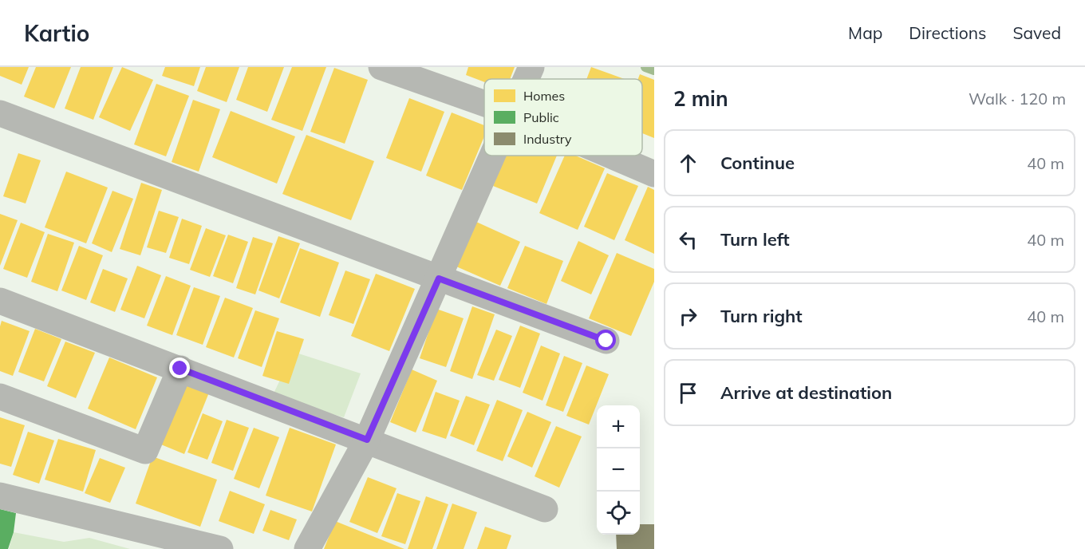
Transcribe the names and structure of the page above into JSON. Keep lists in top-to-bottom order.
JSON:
{
  "legend": ["Homes", "Public", "Industry"],
  "page": {
    "header": "Kartio",
    "nav": ["Map", "Directions", "Saved"],
    "heading": ["2 min", "Walk · 120 m"],
    "list": [
      ["Continue", "40 m"],
      ["Turn left", "40 m"],
      ["Turn right", "40 m"],
      "Arrive at destination"
    ],
    "map_buttons": ["+", "−"]
  }
}
